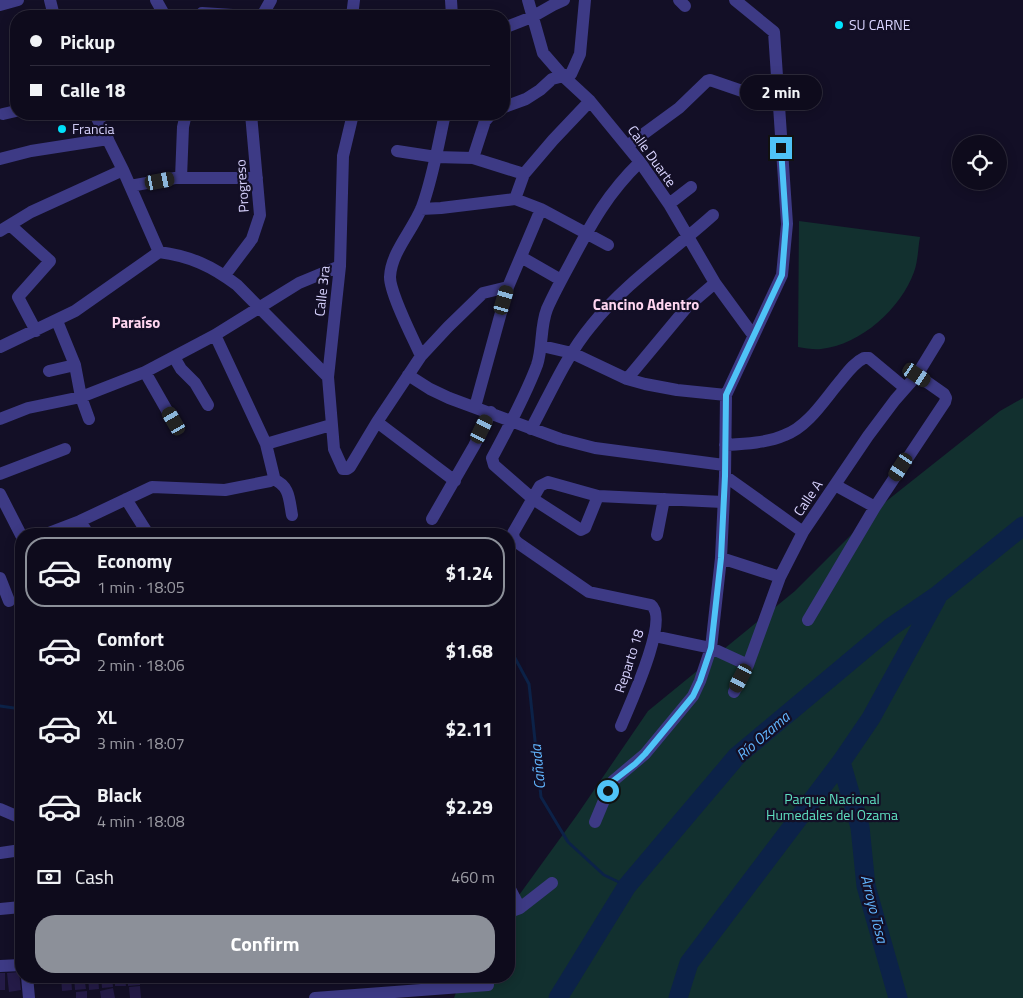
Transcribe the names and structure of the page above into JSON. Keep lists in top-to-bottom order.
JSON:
{
  "streets": {
    "street": [
      "Calle Duarte",
      "Progreso",
      "Calle 3ra",
      "Calle A",
      "Reparto 18"
    ]
  },
  "districts": ["Cancino Adentro", "Paraíso"],
  "water": ["Río Ozama", "Cañada", "Arroyo Tosa"],
  "parks": ["Parque Nacional Humedales del Ozama"],
  "places": ["SU CARNE", "Francia"],
  "page": {
    "banner": ["Pickup", "Calle 18"],
    "bubble": "2 min",
    "list": [
      {
        "name": "Economy",
        "note": "1 min · 18:05",
        "value": "$1.24"
      },
      {
        "name": "Comfort",
        "note": "2 min · 18:06",
        "value": "$1.68"
      },
      {
        "name": "XL",
        "note": "3 min · 18:07",
        "value": "$2.11"
      },
      {
        "name": "Black",
        "note": "4 min · 18:08",
        "value": "$2.29"
      }
    ],
    "pay": ["Cash", "460 m"],
    "buttons": "Confirm"
  }
}
